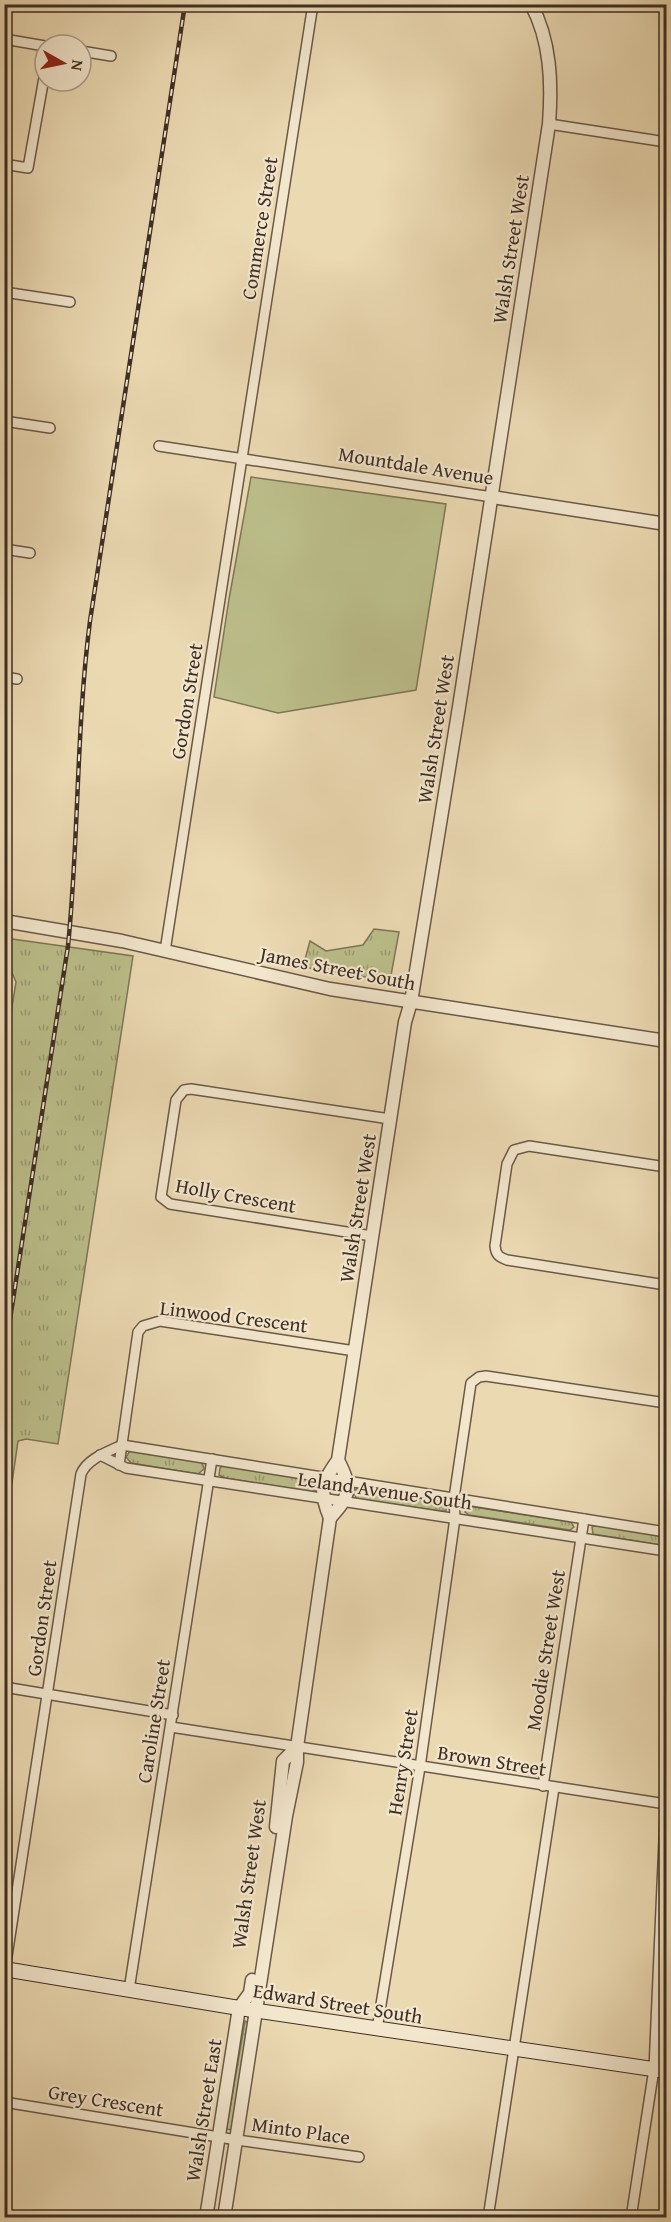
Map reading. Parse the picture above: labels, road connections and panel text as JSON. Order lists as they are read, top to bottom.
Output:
{
  "streets": {
    "main road": ["Edward Street South"],
    "street": [
      "Commerce Street",
      "Walsh Street West",
      "Mountdale Avenue",
      "Gordon Street",
      "James Street South",
      "Holly Crescent",
      "Linwood Crescent",
      "Leland Avenue South",
      "Moodie Street West",
      "Caroline Street",
      "Brown Street",
      "Henry Street",
      "Grey Crescent",
      "Walsh Street East",
      "Minto Place"
    ]
  },
  "crossings": [
    ["Commerce Street", "Mountdale Avenue"],
    ["Commerce Street", "Gordon Street"],
    ["Walsh Street West", "Mountdale Avenue"],
    ["Walsh Street West", "James Street South"],
    ["Walsh Street West", "Holly Crescent"],
    ["Walsh Street West", "Linwood Crescent"],
    ["Walsh Street West", "Leland Avenue South"],
    ["Walsh Street West", "Brown Street"],
    ["Walsh Street West", "Edward Street South"],
    ["Walsh Street West", "Walsh Street East"],
    ["Mountdale Avenue", "Gordon Street"],
    ["Gordon Street", "James Street South"],
    ["Gordon Street", "Leland Avenue South"],
    ["Gordon Street", "Edward Street South"],
    ["Linwood Crescent", "Leland Avenue South"],
    ["Leland Avenue South", "Moodie Street West"],
    ["Leland Avenue South", "Caroline Street"],
    ["Leland Avenue South", "Henry Street"],
    ["Moodie Street West", "Brown Street"],
    ["Caroline Street", "Brown Street"],
    ["Caroline Street", "Edward Street South"],
    ["Brown Street", "Henry Street"],
    ["Henry Street", "Edward Street South"],
    ["Edward Street South", "Walsh Street East"],
    ["Grey Crescent", "Walsh Street East"],
    ["Grey Crescent", "Minto Place"],
    ["Walsh Street East", "Minto Place"]
  ],
  "north": "right"
}
